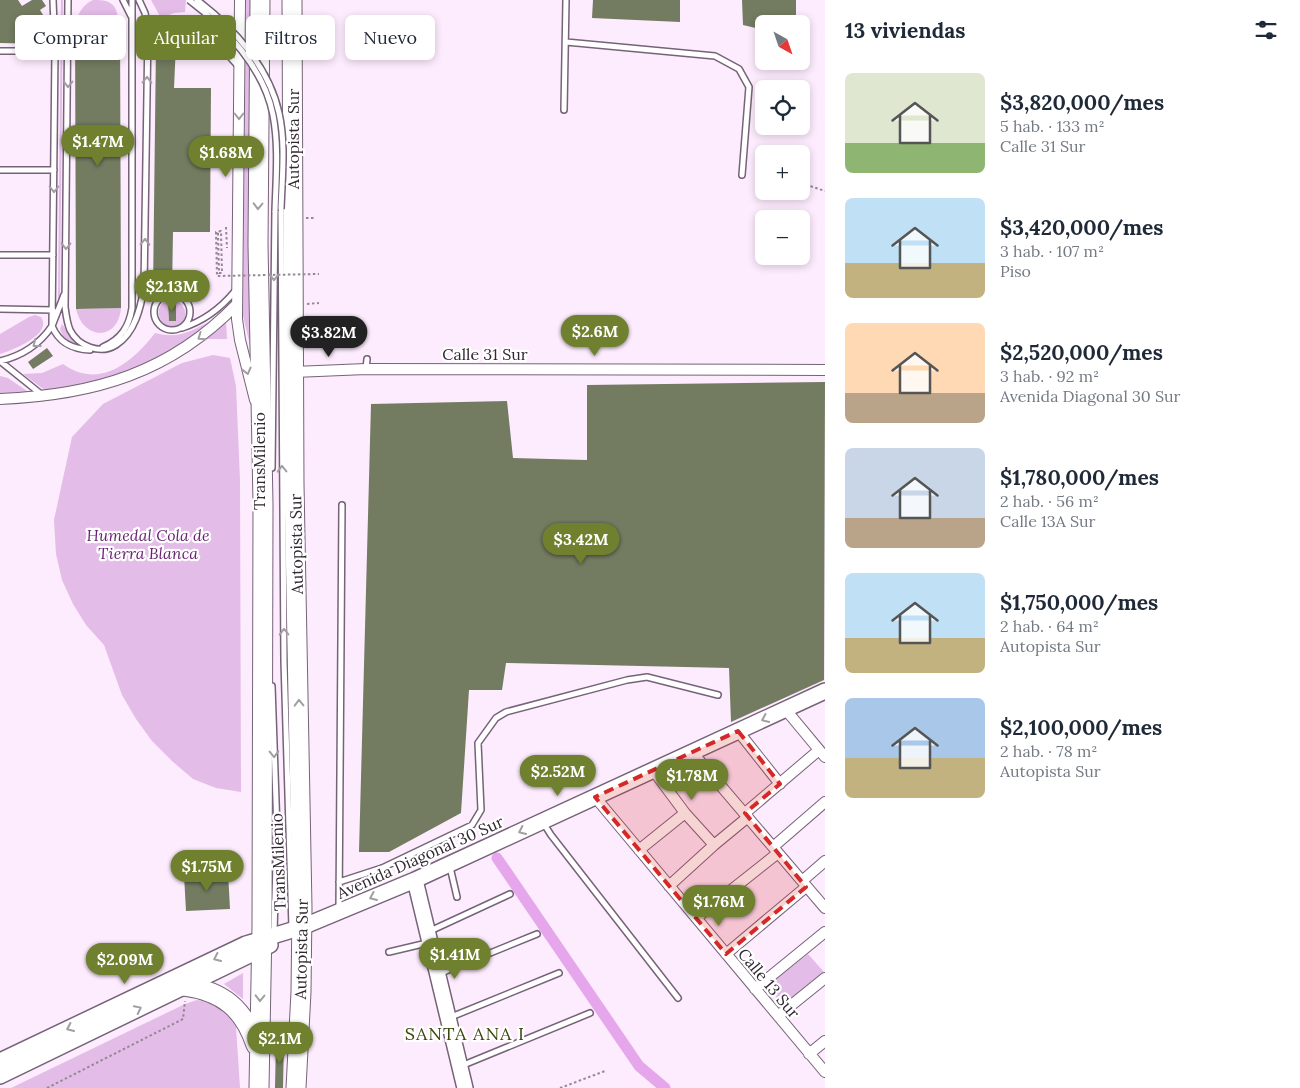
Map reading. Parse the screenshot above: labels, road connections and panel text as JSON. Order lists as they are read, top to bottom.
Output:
{
  "streets": {
    "highway": ["Autopista Sur"],
    "street": ["Calle 31 Sur", "Avenida Diagonal 30 Sur", "Calle 13 Sur"],
    "lane": ["TransMilenio"]
  },
  "crossings": [
    ["Autopista Sur", "Calle 31 Sur"],
    ["Autopista Sur", "TransMilenio"],
    ["Autopista Sur", "Avenida Diagonal 30 Sur"],
    ["TransMilenio", "Avenida Diagonal 30 Sur"],
    ["Avenida Diagonal 30 Sur", "Calle 13 Sur"]
  ],
  "districts": ["SANTA ANA I"],
  "parks": ["Humedal Cola de Tierra Blanca"],
  "north": "bottom right",
  "page": {
    "heading": "13 viviendas",
    "map_buttons": ["+", "−"],
    "chip": [
      "Comprar",
      "Alquilar",
      "Filtros",
      "Nuevo"
    ],
    "list": [
      {
        "name": "$3,820,000/mes",
        "note": "5 hab. · 133 m² · Calle 31 Sur"
      },
      {
        "name": "$3,420,000/mes",
        "note": "3 hab. · 107 m² · Piso"
      },
      {
        "name": "$2,520,000/mes",
        "note": "3 hab. · 92 m² · Avenida Diagonal 30 Sur"
      },
      {
        "name": "$1,780,000/mes",
        "note": "2 hab. · 56 m² · Calle 13A Sur"
      },
      {
        "name": "$1,750,000/mes",
        "note": "2 hab. · 64 m² · Autopista Sur"
      },
      {
        "name": "$2,100,000/mes",
        "note": "2 hab. · 78 m² · Autopista Sur"
      }
    ],
    "price": [
      "$1.47M",
      "$1.68M",
      "$2.13M",
      "$2.6M",
      "$3.82M",
      "$3.42M",
      "$2.52M",
      "$1.78M",
      "$1.75M",
      "$1.76M",
      "$1.41M",
      "$2.09M",
      "$2.1M"
    ]
  }
}
